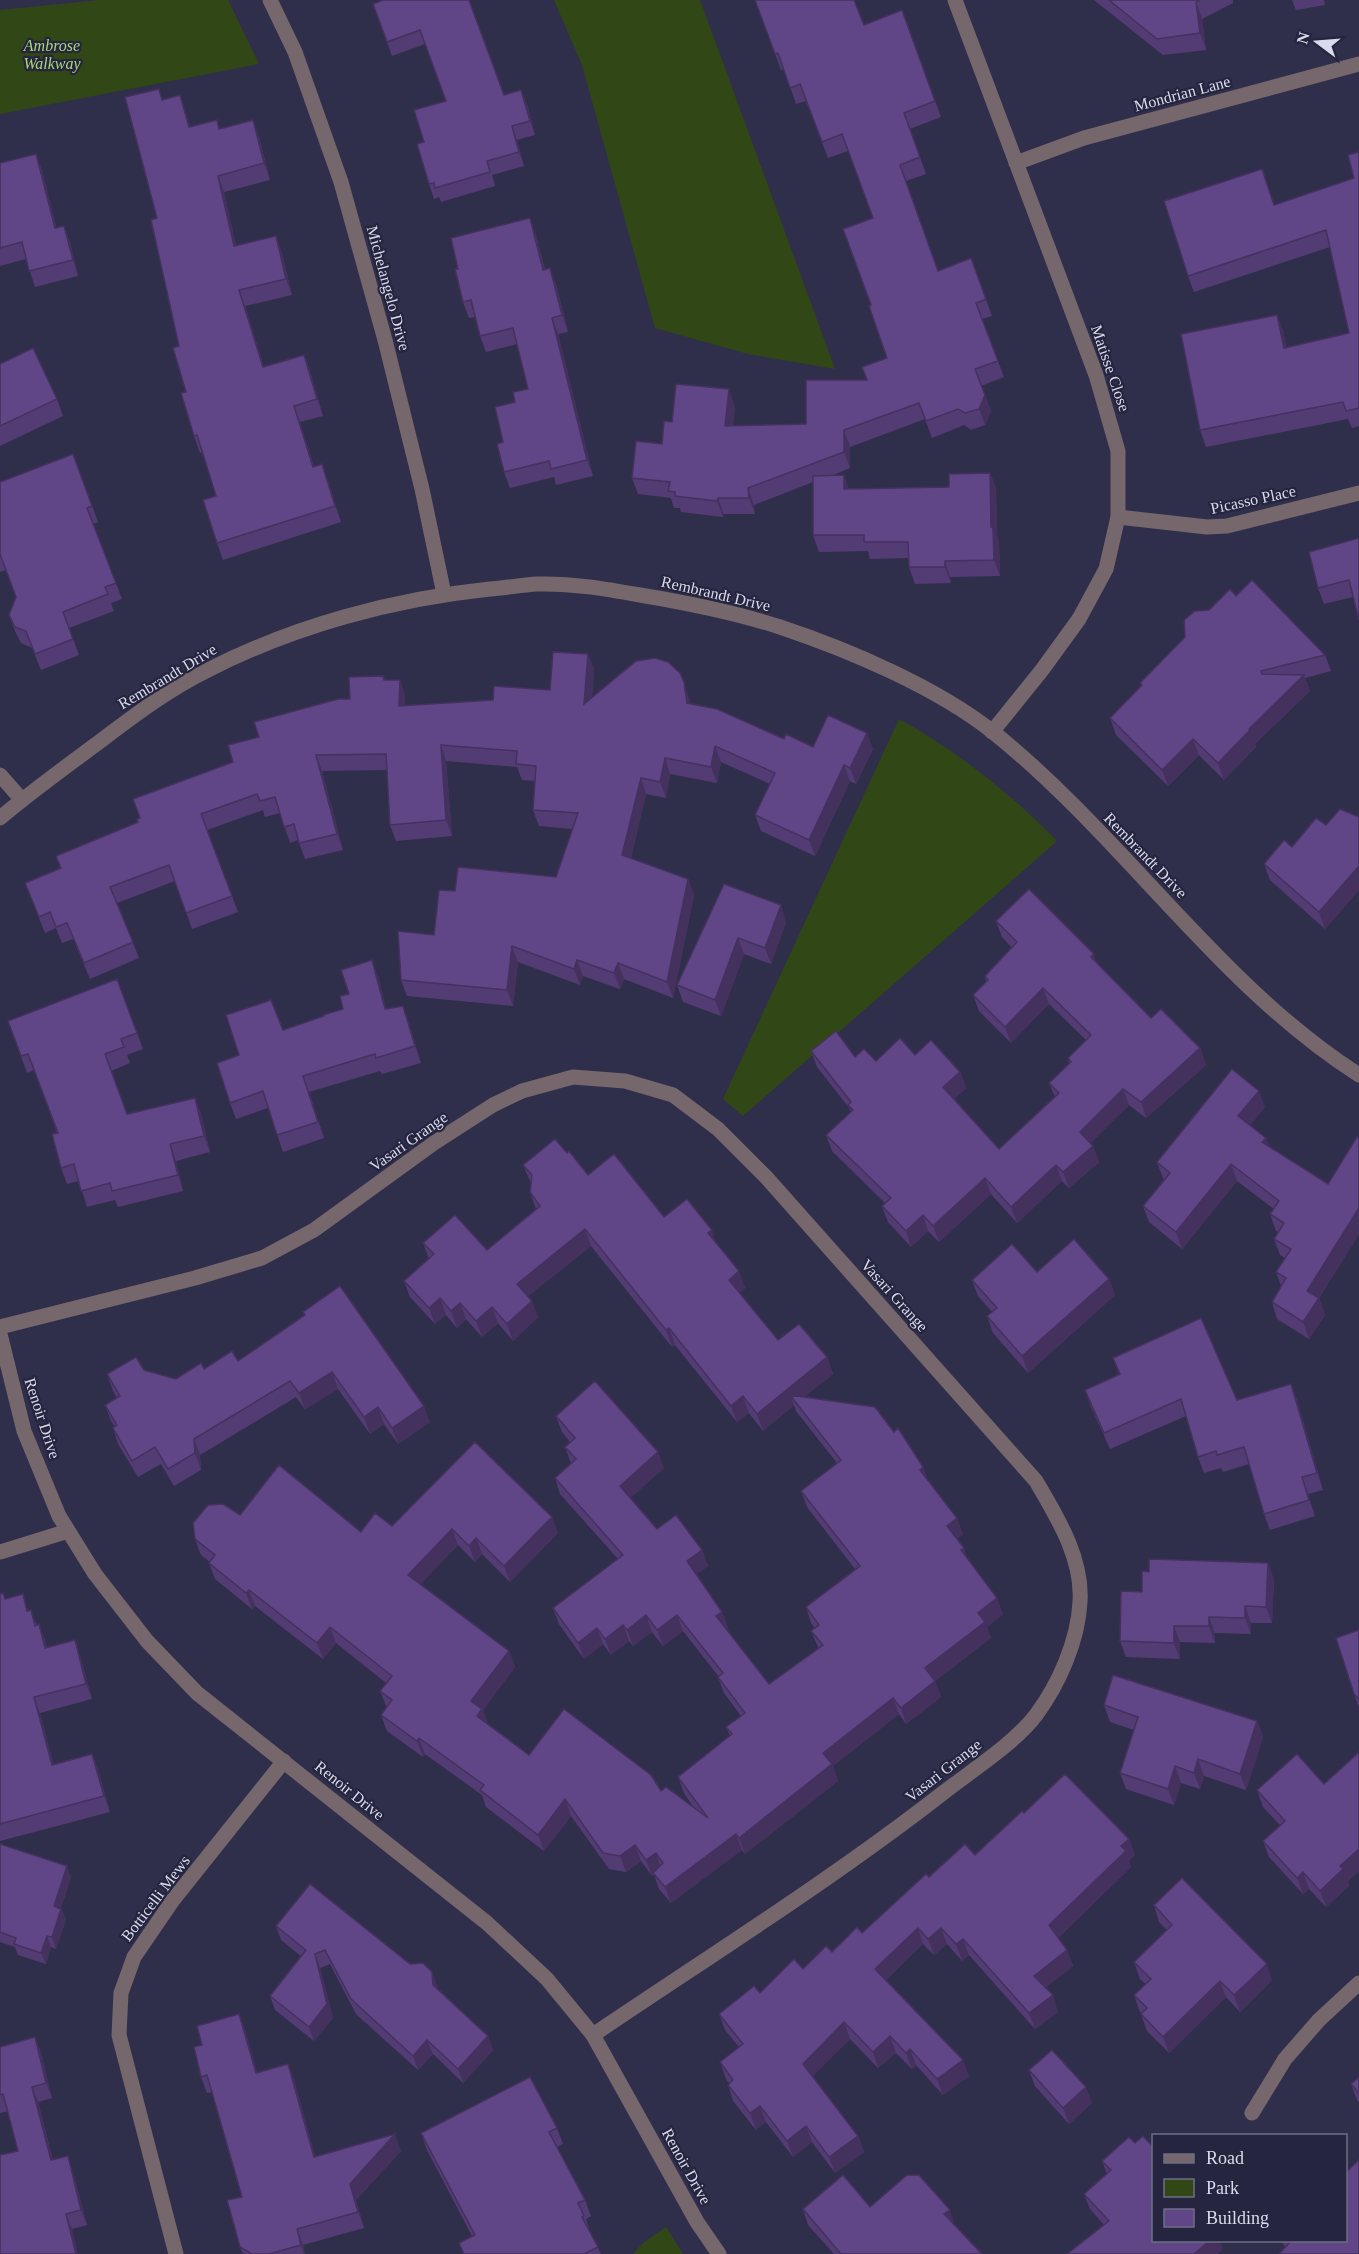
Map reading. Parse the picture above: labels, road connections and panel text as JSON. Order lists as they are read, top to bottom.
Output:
{
  "streets": {
    "street": [
      "Mondrian Lane",
      "Michelangelo Drive",
      "Matisse Close",
      "Picasso Place",
      "Rembrandt Drive",
      "Vasari Grange",
      "Renoir Drive",
      "Botticelli Mews"
    ]
  },
  "crossings": [
    ["Mondrian Lane", "Matisse Close"],
    ["Michelangelo Drive", "Rembrandt Drive"],
    ["Matisse Close", "Picasso Place"],
    ["Matisse Close", "Rembrandt Drive"],
    ["Vasari Grange", "Renoir Drive"],
    ["Renoir Drive", "Botticelli Mews"]
  ],
  "parks": ["Ambrose Walkway"],
  "legend": ["Road", "Park", "Building"],
  "north": "left"
}
